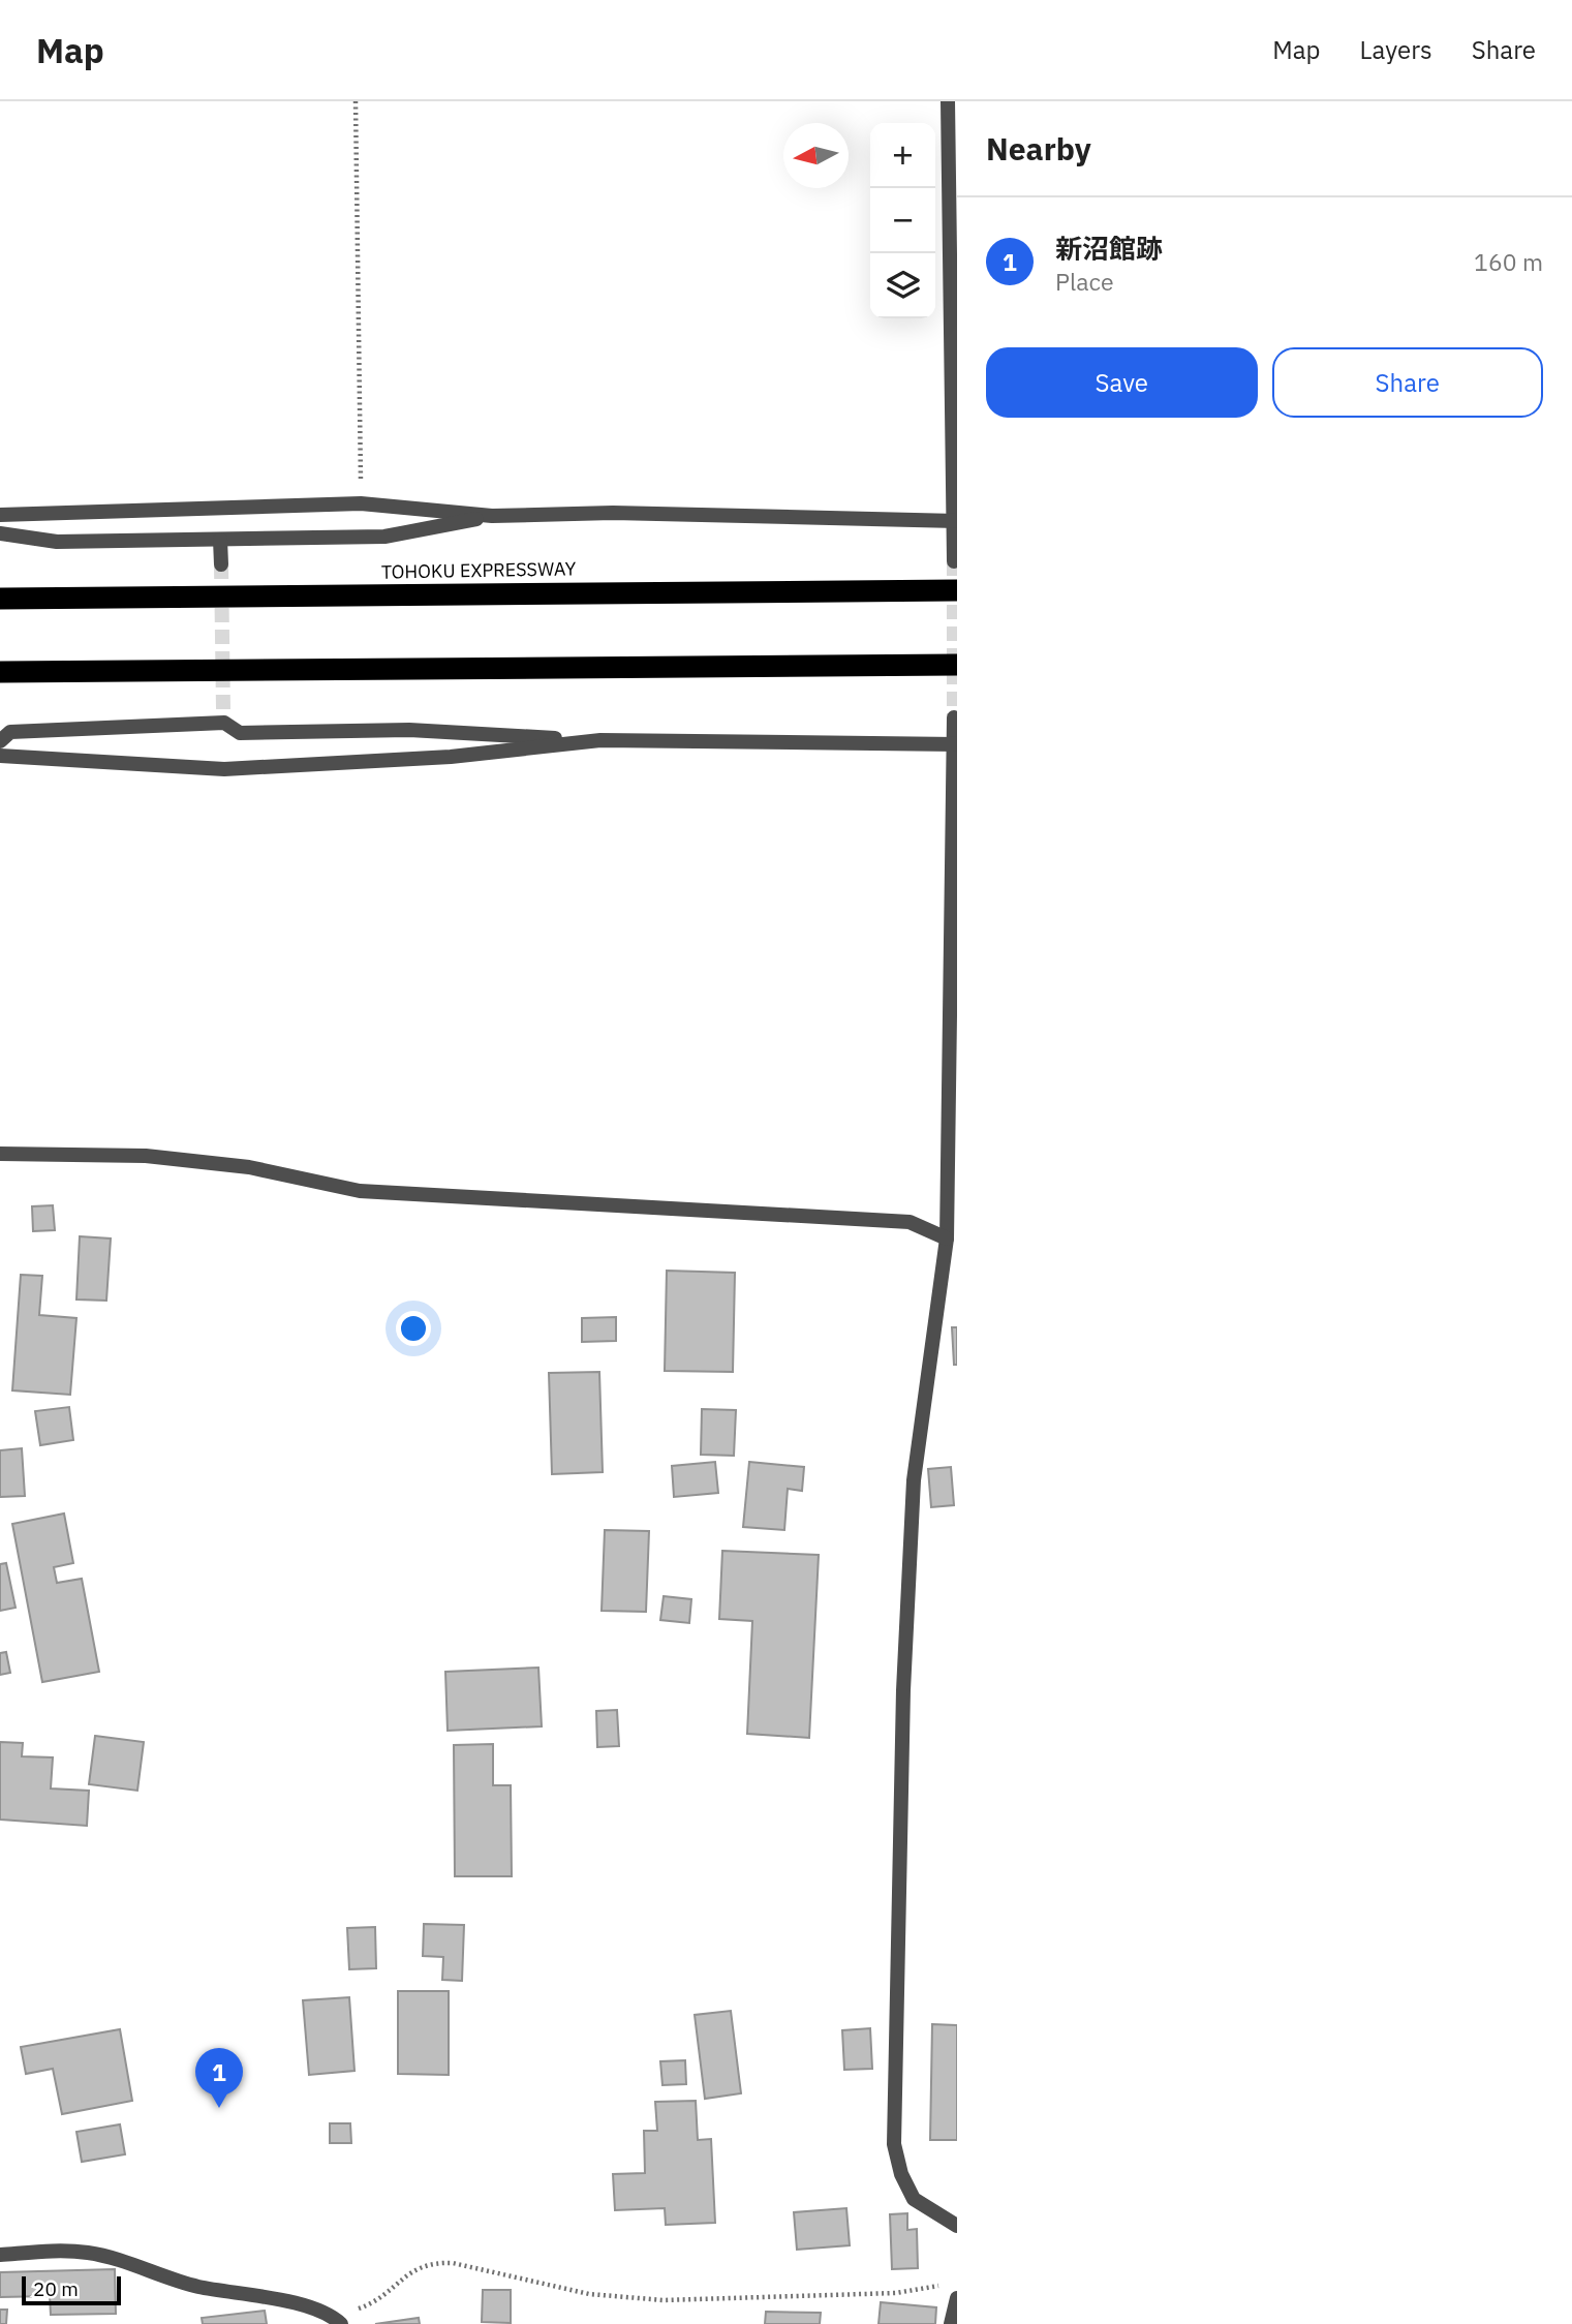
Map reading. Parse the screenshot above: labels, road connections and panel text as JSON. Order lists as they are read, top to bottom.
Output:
{
  "streets": {
    "highway": ["TOHOKU EXPRESSWAY"]
  },
  "scale_bar": "20 m",
  "north": "left",
  "page": {
    "header": "Map",
    "nav": ["Map", "Layers", "Share"],
    "heading": "Nearby",
    "map_buttons": ["+", "−"],
    "list": [
      {
        "mark": "1",
        "name": "新沼館跡",
        "note": "Place",
        "value": "160 m"
      }
    ],
    "buttons": ["Save", "Share"],
    "pins": "1",
    "scale": "20 m"
  }
}
